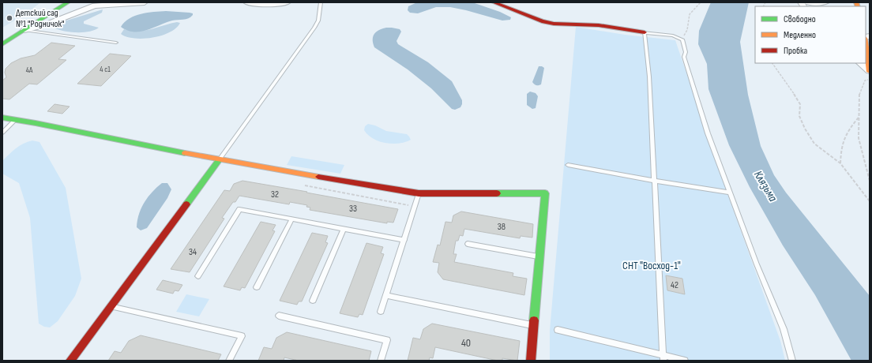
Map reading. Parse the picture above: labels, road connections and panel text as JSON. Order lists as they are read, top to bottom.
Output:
{
  "water": ["Клязьма"],
  "parks": ["СНТ \"Восход-1\""],
  "places": ["Детский сад №1 \"Родничок\""],
  "house_numbers": [
    "4 с1",
    "4А",
    "32",
    "33",
    "38",
    "34",
    "42",
    "40"
  ],
  "legend": ["Свободно", "Медленно", "Пробка"]
}
